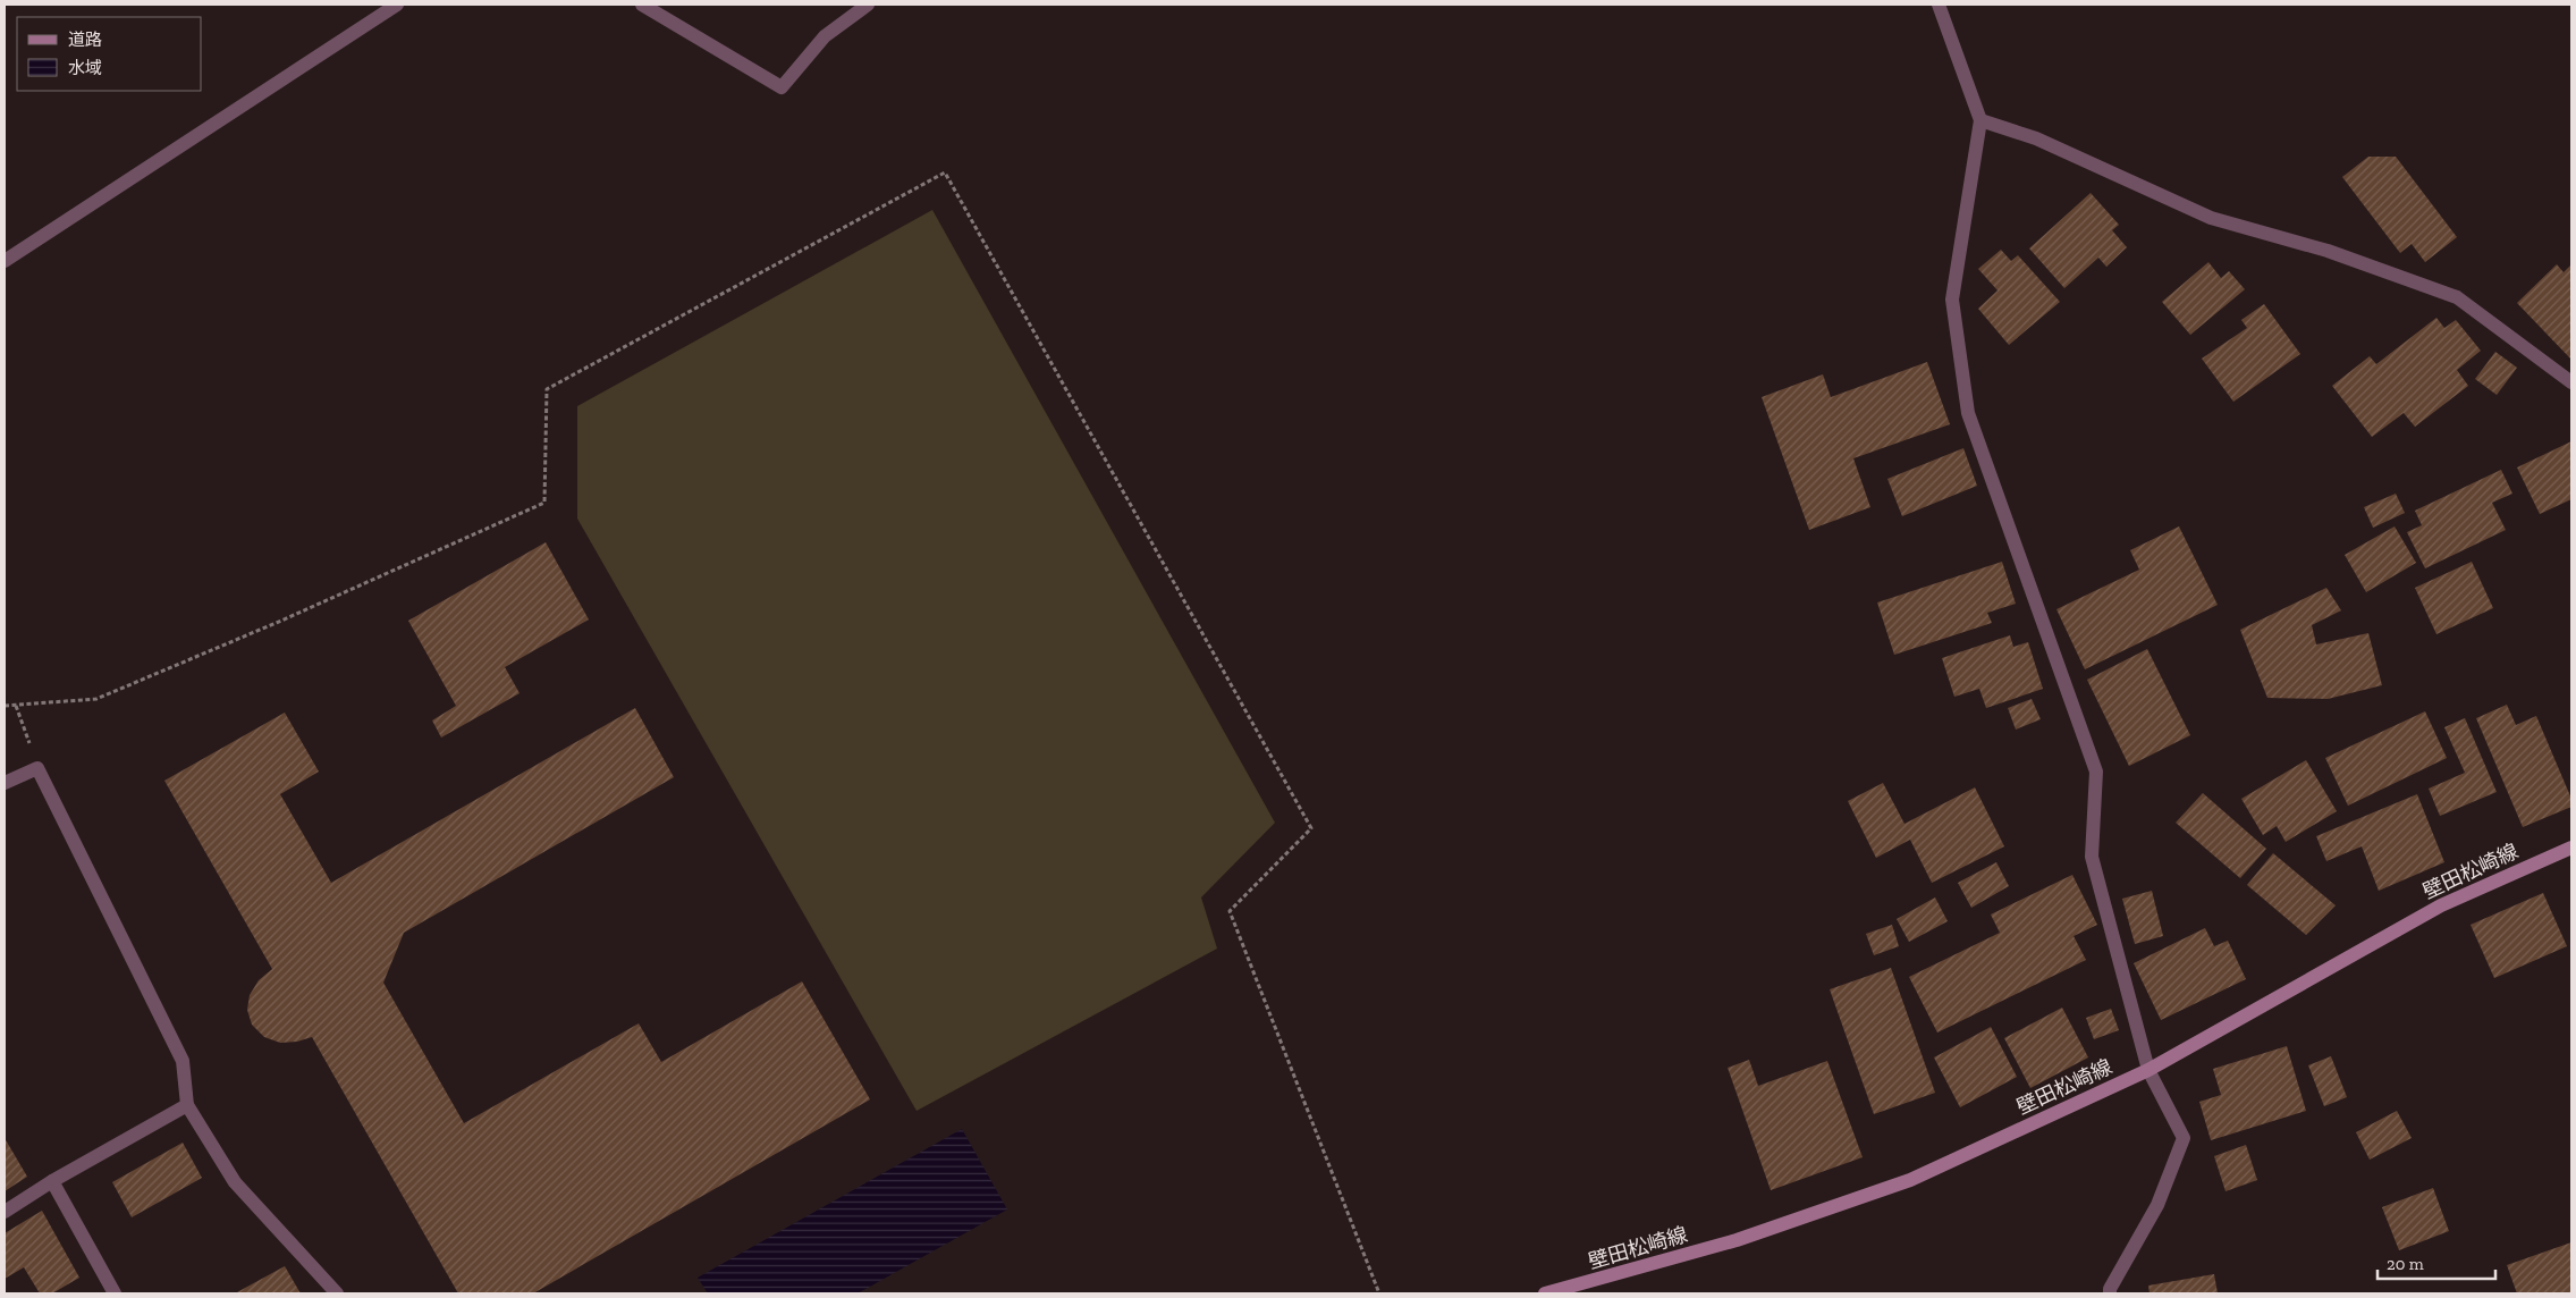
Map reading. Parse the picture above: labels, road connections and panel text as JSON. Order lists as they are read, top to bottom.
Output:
{
  "streets": {
    "main road": ["壁田松崎線"]
  },
  "legend": ["道路", "水域"],
  "scale_bar": "20 m"
}
